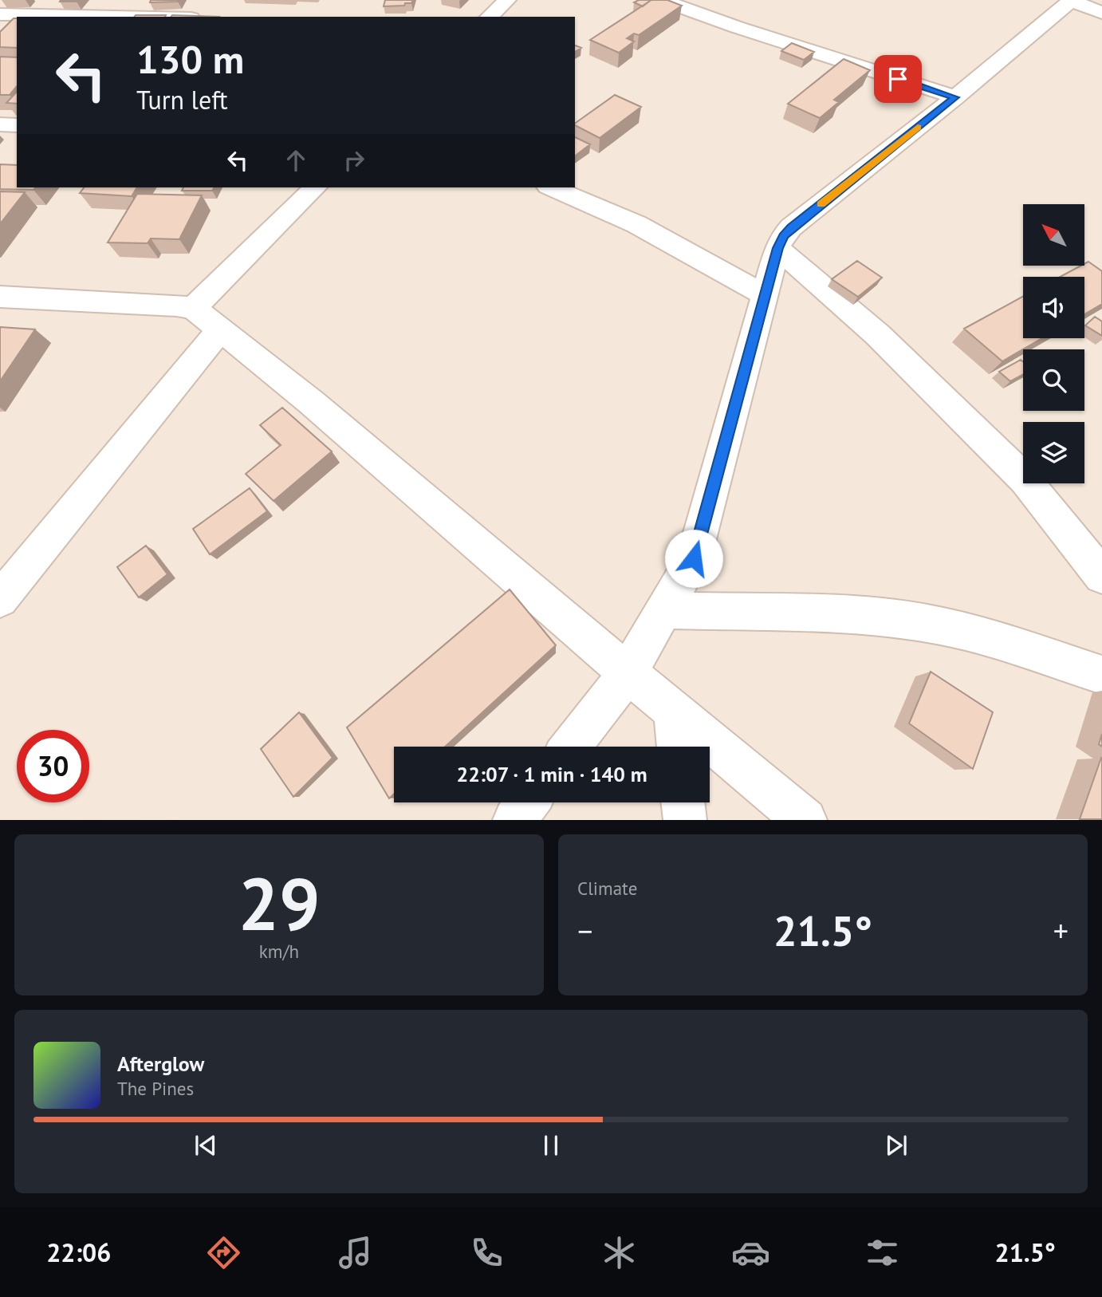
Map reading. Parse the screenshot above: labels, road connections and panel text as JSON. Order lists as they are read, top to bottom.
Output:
{
  "north": "top left",
  "page": {
    "turn": ["130 m", "Turn left"],
    "limit": "30",
    "trip": "22:07 · 1 min · 140 m",
    "tile": [
      ["29", "km/h"],
      "Climate"
    ],
    "heat": ["−", "21.5°", "+"],
    "song": ["Afterglow", "The Pines"],
    "tabs": ["22:06", "21.5°"]
  }
}
